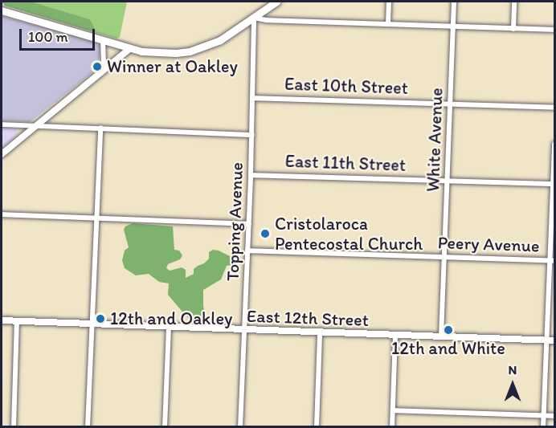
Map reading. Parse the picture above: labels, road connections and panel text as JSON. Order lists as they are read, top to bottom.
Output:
{
  "streets": {
    "street": [
      "East 10th Street",
      "White Avenue",
      "East 11th Street",
      "Topping Avenue",
      "Peery Avenue",
      "East 12th Street"
    ]
  },
  "crossings": [
    ["East 10th Street", "White Avenue"],
    ["East 10th Street", "Topping Avenue"],
    ["White Avenue", "East 11th Street"],
    ["White Avenue", "Peery Avenue"],
    ["White Avenue", "East 12th Street"],
    ["East 11th Street", "Topping Avenue"],
    ["Topping Avenue", "Peery Avenue"],
    ["Topping Avenue", "East 12th Street"]
  ],
  "places": [
    "Winner at Oakley",
    "Cristolaroca Pentecostal Church",
    "12th and Oakley",
    "12th and White"
  ],
  "scale_bar": "100 m",
  "north": "top"
}
